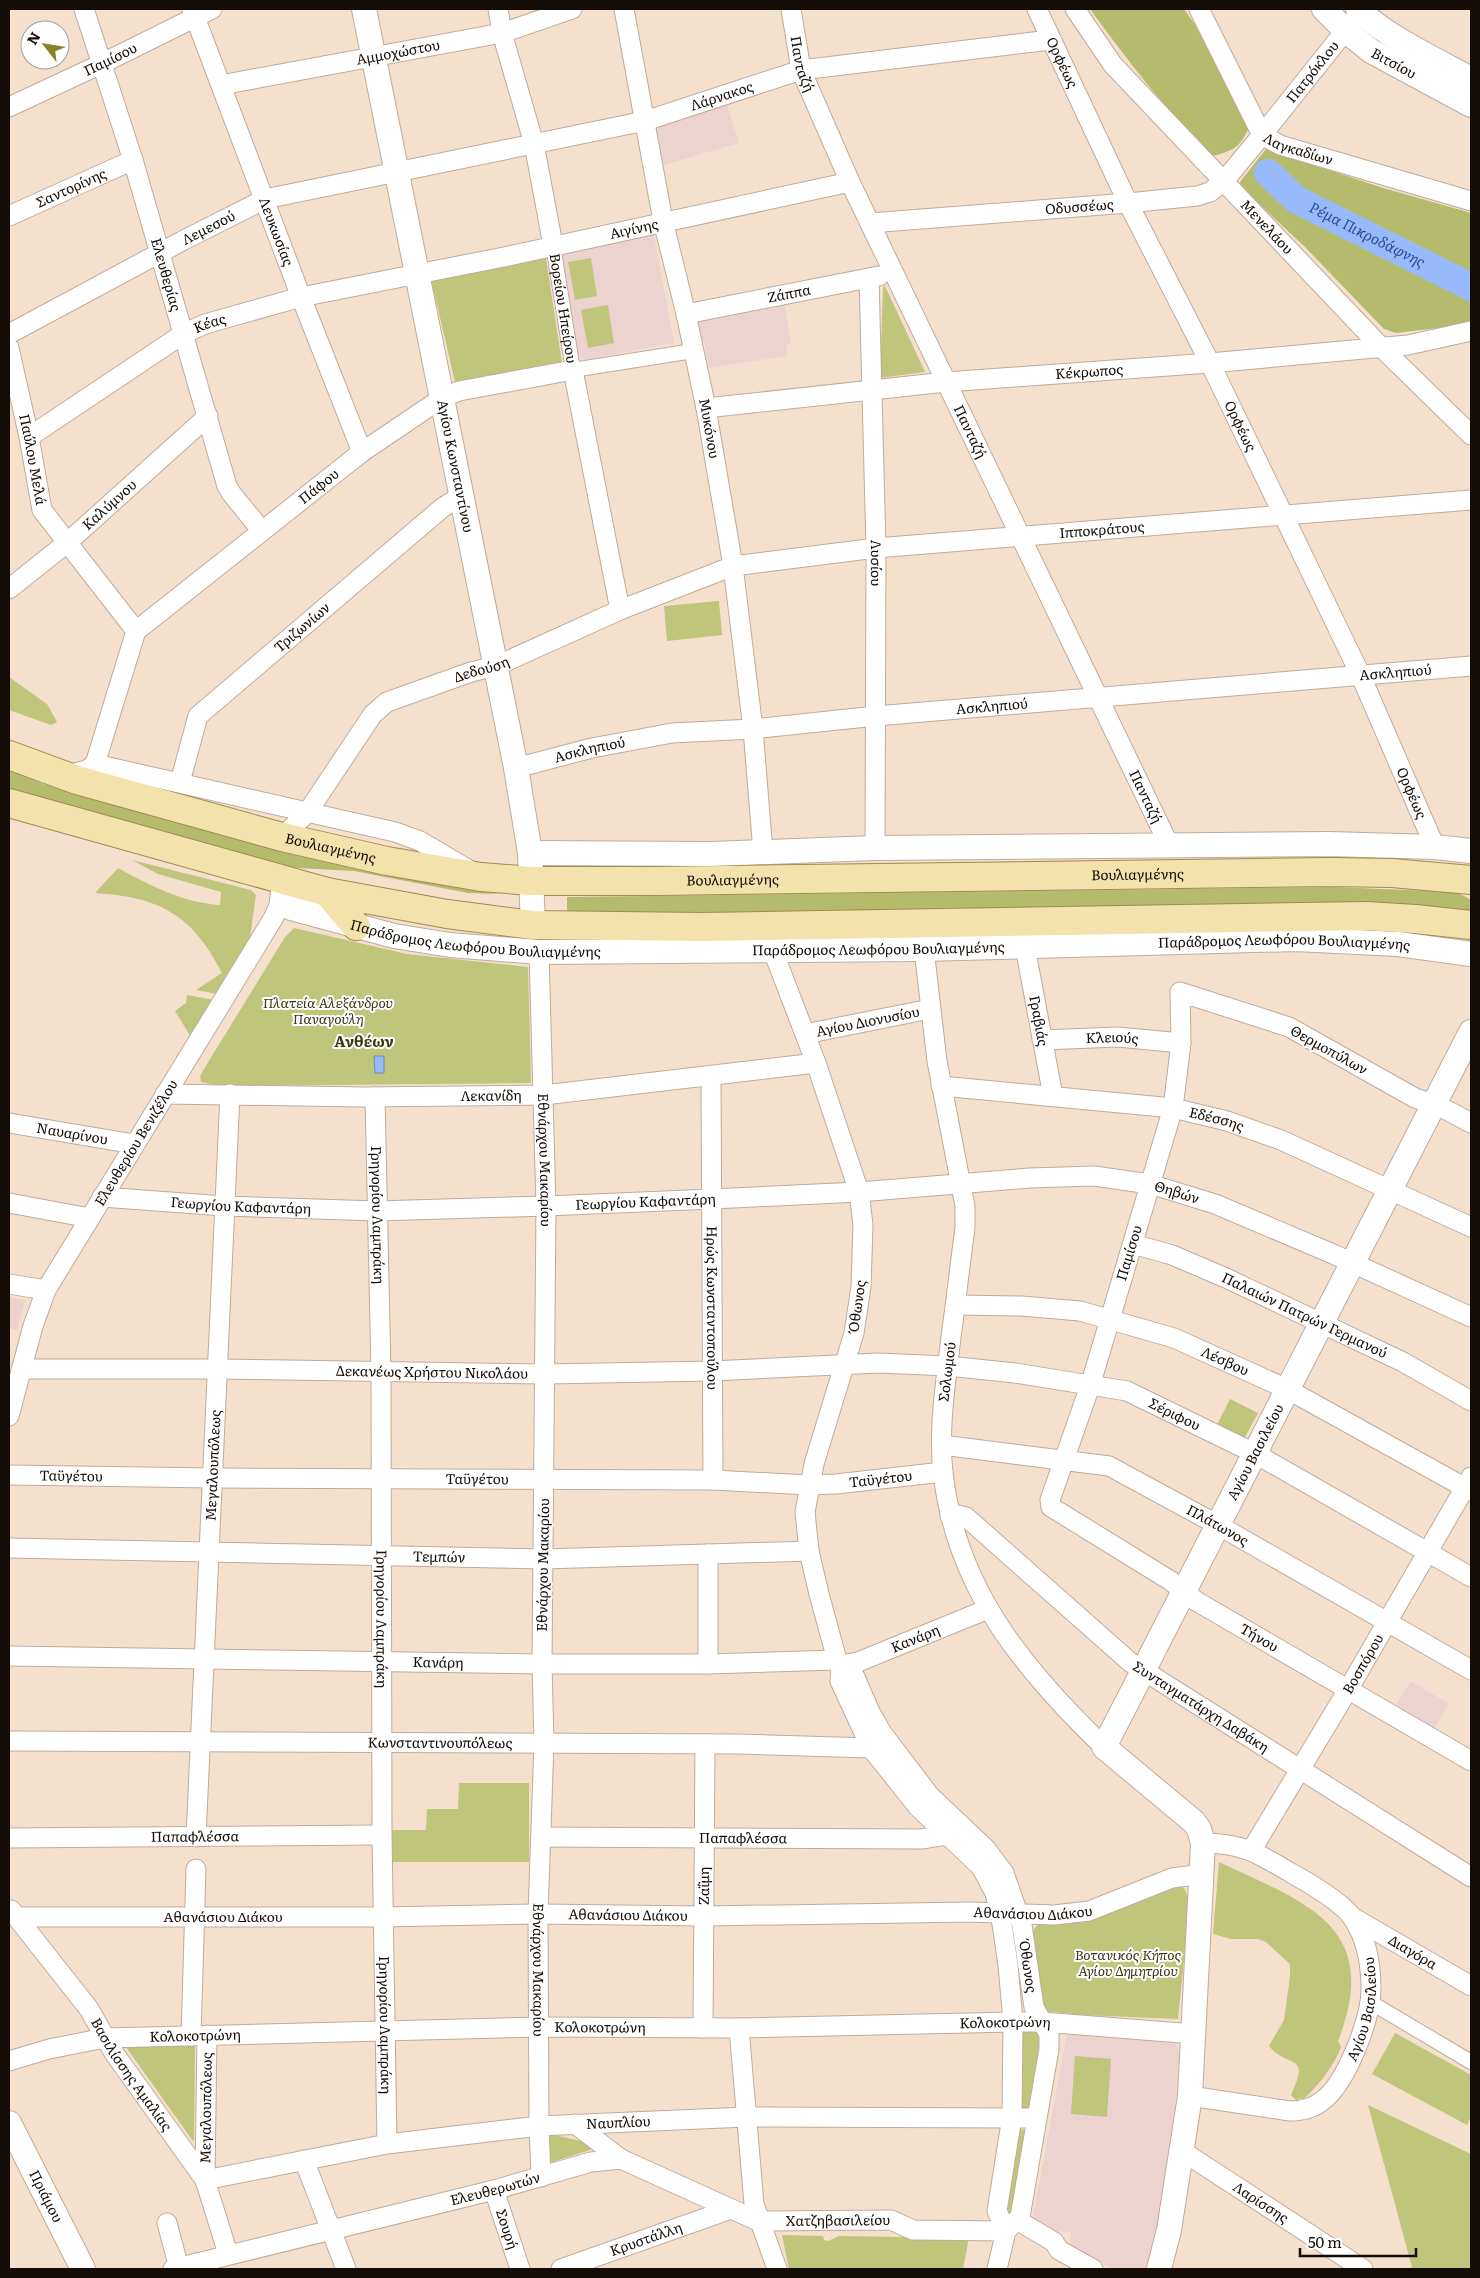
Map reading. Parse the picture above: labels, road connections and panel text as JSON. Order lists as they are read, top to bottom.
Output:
{
  "streets": {
    "main road": ["Βουλιαγμένης"],
    "street": [
      "Αμμοχώστου",
      "Παμίσου",
      "Πανταζή",
      "Ορφέως",
      "Βιτσίου",
      "Πατρόκλου",
      "Λάρνακος",
      "Λαγκαδίων",
      "Σαντορίνης",
      "Οδυσσέως",
      "Λεμεσού",
      "Μενελάου",
      "Αιγίνης",
      "Λευκωσίας",
      "Ελευθερίας",
      "Ζάππα",
      "Βορείου Ηπείρου",
      "Κέας",
      "Κέκρωπος",
      "Μυκόνου",
      "Παύλου Μελά",
      "Αγίου Κωνσταντίνου",
      "Πάφου",
      "Καλύμνου",
      "Ιπποκράτους",
      "Λυσίου",
      "Τριζωνίων",
      "Δεδούση",
      "Ασκληπιού",
      "Παράδρομος Λεωφόρου Βουλιαγμένης",
      "Αγίου Διονυσίου",
      "Γραβιάς",
      "Κλειούς",
      "Θερμοπύλων",
      "Λεκανίδη",
      "Εδέσσης",
      "Ναυαρίνου",
      "Ελευθερίου Βενιζέλου",
      "Εθνάρχου Μακαρίου",
      "Θηβών",
      "Γεωργίου Καφαντάρη",
      "Γρηγορίου Λαμπράκη",
      "Όθωνος",
      "Ηρώς Κωνσταντοπούλου",
      "Παλαιών Πατρών Γερμανού",
      "Λέσβου",
      "Σολωμού",
      "Δεκανέως Χρήστου Νικολάου",
      "Σέριφου",
      "Αγίου Βασιλείου",
      "Μεγαλουπόλεως",
      "Ταϋγέτου",
      "Πλάτωνος",
      "Τεμπών",
      "Τήνου",
      "Κανάρη",
      "Βοσπόρου",
      "Συνταγματάρχη Δαβάκη",
      "Κωνσταντινουπόλεως",
      "Παπαφλέσσα",
      "Ζαΐμη",
      "Αθανάσιου Διάκου",
      "Διαγόρα",
      "Κολοκοτρώνη",
      "Βασιλίσσης Αμαλίας",
      "Ναυπλίου",
      "Ελευθερωτών",
      "Πριάμου",
      "Λαρίσσης",
      "Χατζηβασιλείου",
      "Σουρή",
      "Κρυστάλλη"
    ]
  },
  "crossings": [
    ["Αμμοχώστου", "Λευκωσίας"],
    ["Αμμοχώστου", "Βορείου Ηπείρου"],
    ["Αμμοχώστου", "Αγίου Κωνσταντίνου"],
    ["Παμίσου", "Λευκωσίας"],
    ["Παμίσου", "Ελευθερίας"],
    ["Παμίσου", "Κλειούς"],
    ["Παμίσου", "Θερμοπύλων"],
    ["Παμίσου", "Εδέσσης"],
    ["Παμίσου", "Θηβών"],
    ["Παμίσου", "Παλαιών Πατρών Γερμανού"],
    ["Παμίσου", "Λέσβου"],
    ["Παμίσου", "Σέριφου"],
    ["Παμίσου", "Πλάτωνος"],
    ["Παμίσου", "Τήνου"],
    ["Πανταζή", "Λάρνακος"],
    ["Πανταζή", "Οδυσσέως"],
    ["Πανταζή", "Αιγίνης"],
    ["Πανταζή", "Ζάππα"],
    ["Πανταζή", "Κέκρωπος"],
    ["Πανταζή", "Ιπποκράτους"],
    ["Πανταζή", "Ασκληπιού"],
    ["Ορφέως", "Λάρνακος"],
    ["Ορφέως", "Οδυσσέως"],
    ["Ορφέως", "Κέκρωπος"],
    ["Ορφέως", "Ιπποκράτους"],
    ["Ορφέως", "Ασκληπιού"],
    ["Βιτσίου", "Πατρόκλου"],
    ["Πατρόκλου", "Λαγκαδίων"],
    ["Πατρόκλου", "Οδυσσέως"],
    ["Λάρνακος", "Λεμεσού"],
    ["Λάρνακος", "Βορείου Ηπείρου"],
    ["Λάρνακος", "Μυκόνου"],
    ["Λάρνακος", "Αγίου Κωνσταντίνου"],
    ["Λαγκαδίων", "Οδυσσέως"],
    ["Σαντορίνης", "Ελευθερίας"],
    ["Οδυσσέως", "Μενελάου"],
    ["Λεμεσού", "Λευκωσίας"],
    ["Λεμεσού", "Ελευθερίας"],
    ["Λεμεσού", "Αγίου Κωνσταντίνου"],
    ["Μενελάου", "Κέκρωπος"],
    ["Αιγίνης", "Βορείου Ηπείρου"],
    ["Αιγίνης", "Κέας"],
    ["Αιγίνης", "Μυκόνου"],
    ["Αιγίνης", "Αγίου Κωνσταντίνου"],
    ["Λευκωσίας", "Κέας"],
    ["Λευκωσίας", "Πάφου"],
    ["Ελευθερίας", "Κέας"],
    ["Ελευθερίας", "Πάφου"],
    ["Ελευθερίας", "Καλύμνου"],
    ["Ζάππα", "Μυκόνου"],
    ["Ζάππα", "Λυσίου"],
    ["Βορείου Ηπείρου", "Πάφου"],
    ["Βορείου Ηπείρου", "Δεδούση"],
    ["Κέας", "Παύλου Μελά"],
    ["Κέας", "Αγίου Κωνσταντίνου"],
    ["Κέκρωπος", "Μυκόνου"],
    ["Κέκρωπος", "Λυσίου"],
    ["Μυκόνου", "Πάφου"],
    ["Μυκόνου", "Ιπποκράτους"],
    ["Μυκόνου", "Δεδούση"],
    ["Μυκόνου", "Ασκληπιού"],
    ["Παύλου Μελά", "Πάφου"],
    ["Παύλου Μελά", "Καλύμνου"],
    ["Αγίου Κωνσταντίνου", "Πάφου"],
    ["Αγίου Κωνσταντίνου", "Τριζωνίων"],
    ["Αγίου Κωνσταντίνου", "Δεδούση"],
    ["Αγίου Κωνσταντίνου", "Ασκληπιού"],
    ["Αγίου Κωνσταντίνου", "Βουλιαγμένης"],
    ["Ιπποκράτους", "Λυσίου"],
    ["Ιπποκράτους", "Δεδούση"],
    ["Λυσίου", "Ασκληπιού"],
    ["Δεδούση", "Βουλιαγμένης"],
    ["Παράδρομος Λεωφόρου Βουλιαγμένης", "Γραβιάς"],
    ["Παράδρομος Λεωφόρου Βουλιαγμένης", "Ελευθερίου Βενιζέλου"],
    ["Παράδρομος Λεωφόρου Βουλιαγμένης", "Εθνάρχου Μακαρίου"],
    ["Παράδρομος Λεωφόρου Βουλιαγμένης", "Όθωνος"],
    ["Παράδρομος Λεωφόρου Βουλιαγμένης", "Σολωμού"],
    ["Αγίου Διονυσίου", "Όθωνος"],
    ["Αγίου Διονυσίου", "Σολωμού"],
    ["Γραβιάς", "Κλειούς"],
    ["Γραβιάς", "Εδέσσης"],
    ["Θερμοπύλων", "Αγίου Βασιλείου"],
    ["Λεκανίδη", "Ελευθερίου Βενιζέλου"],
    ["Λεκανίδη", "Εθνάρχου Μακαρίου"],
    ["Λεκανίδη", "Γρηγορίου Λαμπράκη"],
    ["Λεκανίδη", "Όθωνος"],
    ["Λεκανίδη", "Ηρώς Κωνσταντοπούλου"],
    ["Λεκανίδη", "Μεγαλουπόλεως"],
    ["Εδέσσης", "Σολωμού"],
    ["Εδέσσης", "Αγίου Βασιλείου"],
    ["Ναυαρίνου", "Ελευθερίου Βενιζέλου"],
    ["Ελευθερίου Βενιζέλου", "Γεωργίου Καφαντάρη"],
    ["Ελευθερίου Βενιζέλου", "Δεκανέως Χρήστου Νικολάου"],
    ["Εθνάρχου Μακαρίου", "Γεωργίου Καφαντάρη"],
    ["Εθνάρχου Μακαρίου", "Δεκανέως Χρήστου Νικολάου"],
    ["Εθνάρχου Μακαρίου", "Ταϋγέτου"],
    ["Εθνάρχου Μακαρίου", "Τεμπών"],
    ["Εθνάρχου Μακαρίου", "Κανάρη"],
    ["Εθνάρχου Μακαρίου", "Κωνσταντινουπόλεως"],
    ["Εθνάρχου Μακαρίου", "Παπαφλέσσα"],
    ["Εθνάρχου Μακαρίου", "Αθανάσιου Διάκου"],
    ["Εθνάρχου Μακαρίου", "Κολοκοτρώνη"],
    ["Εθνάρχου Μακαρίου", "Ναυπλίου"],
    ["Εθνάρχου Μακαρίου", "Ελευθερωτών"],
    ["Θηβών", "Γεωργίου Καφαντάρη"],
    ["Θηβών", "Όθωνος"],
    ["Θηβών", "Σολωμού"],
    ["Θηβών", "Αγίου Βασιλείου"],
    ["Γεωργίου Καφαντάρη", "Γρηγορίου Λαμπράκη"],
    ["Γεωργίου Καφαντάρη", "Όθωνος"],
    ["Γεωργίου Καφαντάρη", "Ηρώς Κωνσταντοπούλου"],
    ["Γεωργίου Καφαντάρη", "Μεγαλουπόλεως"],
    ["Γρηγορίου Λαμπράκη", "Δεκανέως Χρήστου Νικολάου"],
    ["Γρηγορίου Λαμπράκη", "Ταϋγέτου"],
    ["Γρηγορίου Λαμπράκη", "Τεμπών"],
    ["Γρηγορίου Λαμπράκη", "Κανάρη"],
    ["Γρηγορίου Λαμπράκη", "Κωνσταντινουπόλεως"],
    ["Γρηγορίου Λαμπράκη", "Παπαφλέσσα"],
    ["Γρηγορίου Λαμπράκη", "Αθανάσιου Διάκου"],
    ["Γρηγορίου Λαμπράκη", "Κολοκοτρώνη"],
    ["Γρηγορίου Λαμπράκη", "Ναυπλίου"],
    ["Όθωνος", "Δεκανέως Χρήστου Νικολάου"],
    ["Όθωνος", "Σέριφου"],
    ["Όθωνος", "Ταϋγέτου"],
    ["Όθωνος", "Τεμπών"],
    ["Όθωνος", "Κανάρη"],
    ["Όθωνος", "Κωνσταντινουπόλεως"],
    ["Όθωνος", "Παπαφλέσσα"],
    ["Όθωνος", "Αθανάσιου Διάκου"],
    ["Όθωνος", "Κολοκοτρώνη"],
    ["Όθωνος", "Ναυπλίου"],
    ["Όθωνος", "Χατζηβασιλείου"],
    ["Ηρώς Κωνσταντοπούλου", "Δεκανέως Χρήστου Νικολάου"],
    ["Ηρώς Κωνσταντοπούλου", "Ταϋγέτου"],
    ["Παλαιών Πατρών Γερμανού", "Αγίου Βασιλείου"],
    ["Λέσβου", "Σολωμού"],
    ["Λέσβου", "Αγίου Βασιλείου"],
    ["Λέσβου", "Βοσπόρου"],
    ["Σολωμού", "Σέριφου"],
    ["Σολωμού", "Αγίου Βασιλείου"],
    ["Σολωμού", "Ταϋγέτου"],
    ["Σολωμού", "Πλάτωνος"],
    ["Σολωμού", "Κανάρη"],
    ["Σολωμού", "Συνταγματάρχη Δαβάκη"],
    ["Δεκανέως Χρήστου Νικολάου", "Σέριφου"],
    ["Δεκανέως Χρήστου Νικολάου", "Μεγαλουπόλεως"],
    ["Σέριφου", "Αγίου Βασιλείου"],
    ["Σέριφου", "Βοσπόρου"],
    ["Αγίου Βασιλείου", "Πλάτωνος"],
    ["Αγίου Βασιλείου", "Τήνου"],
    ["Αγίου Βασιλείου", "Βοσπόρου"],
    ["Αγίου Βασιλείου", "Συνταγματάρχη Δαβάκη"],
    ["Αγίου Βασιλείου", "Διαγόρα"],
    ["Μεγαλουπόλεως", "Ταϋγέτου"],
    ["Μεγαλουπόλεως", "Τεμπών"],
    ["Μεγαλουπόλεως", "Κανάρη"],
    ["Μεγαλουπόλεως", "Κωνσταντινουπόλεως"],
    ["Μεγαλουπόλεως", "Παπαφλέσσα"],
    ["Μεγαλουπόλεως", "Αθανάσιου Διάκου"],
    ["Μεγαλουπόλεως", "Κολοκοτρώνη"],
    ["Μεγαλουπόλεως", "Βασιλίσσης Αμαλίας"],
    ["Μεγαλουπόλεως", "Ναυπλίου"],
    ["Πλάτωνος", "Βοσπόρου"],
    ["Τήνου", "Βοσπόρου"],
    ["Βοσπόρου", "Συνταγματάρχη Δαβάκη"],
    ["Κωνσταντινουπόλεως", "Ζαΐμη"],
    ["Παπαφλέσσα", "Ζαΐμη"],
    ["Ζαΐμη", "Αθανάσιου Διάκου"],
    ["Ζαΐμη", "Κολοκοτρώνη"],
    ["Αθανάσιου Διάκου", "Βασιλίσσης Αμαλίας"],
    ["Κολοκοτρώνη", "Βασιλίσσης Αμαλίας"],
    ["Βασιλίσσης Αμαλίας", "Ναυπλίου"],
    ["Βασιλίσσης Αμαλίας", "Ελευθερωτών"],
    ["Ελευθερωτών", "Σουρή"]
  ],
  "districts": ["Ανθέων"],
  "water": ["Ρέμα Πικροδάφνης"],
  "parks": ["Πλατεία Αλεξάνδρου Παναγούλη", "Βοτανικός Κήπος Αγίου Δημητρίου"],
  "scale_bar": "50 m",
  "north": "top left"
}
